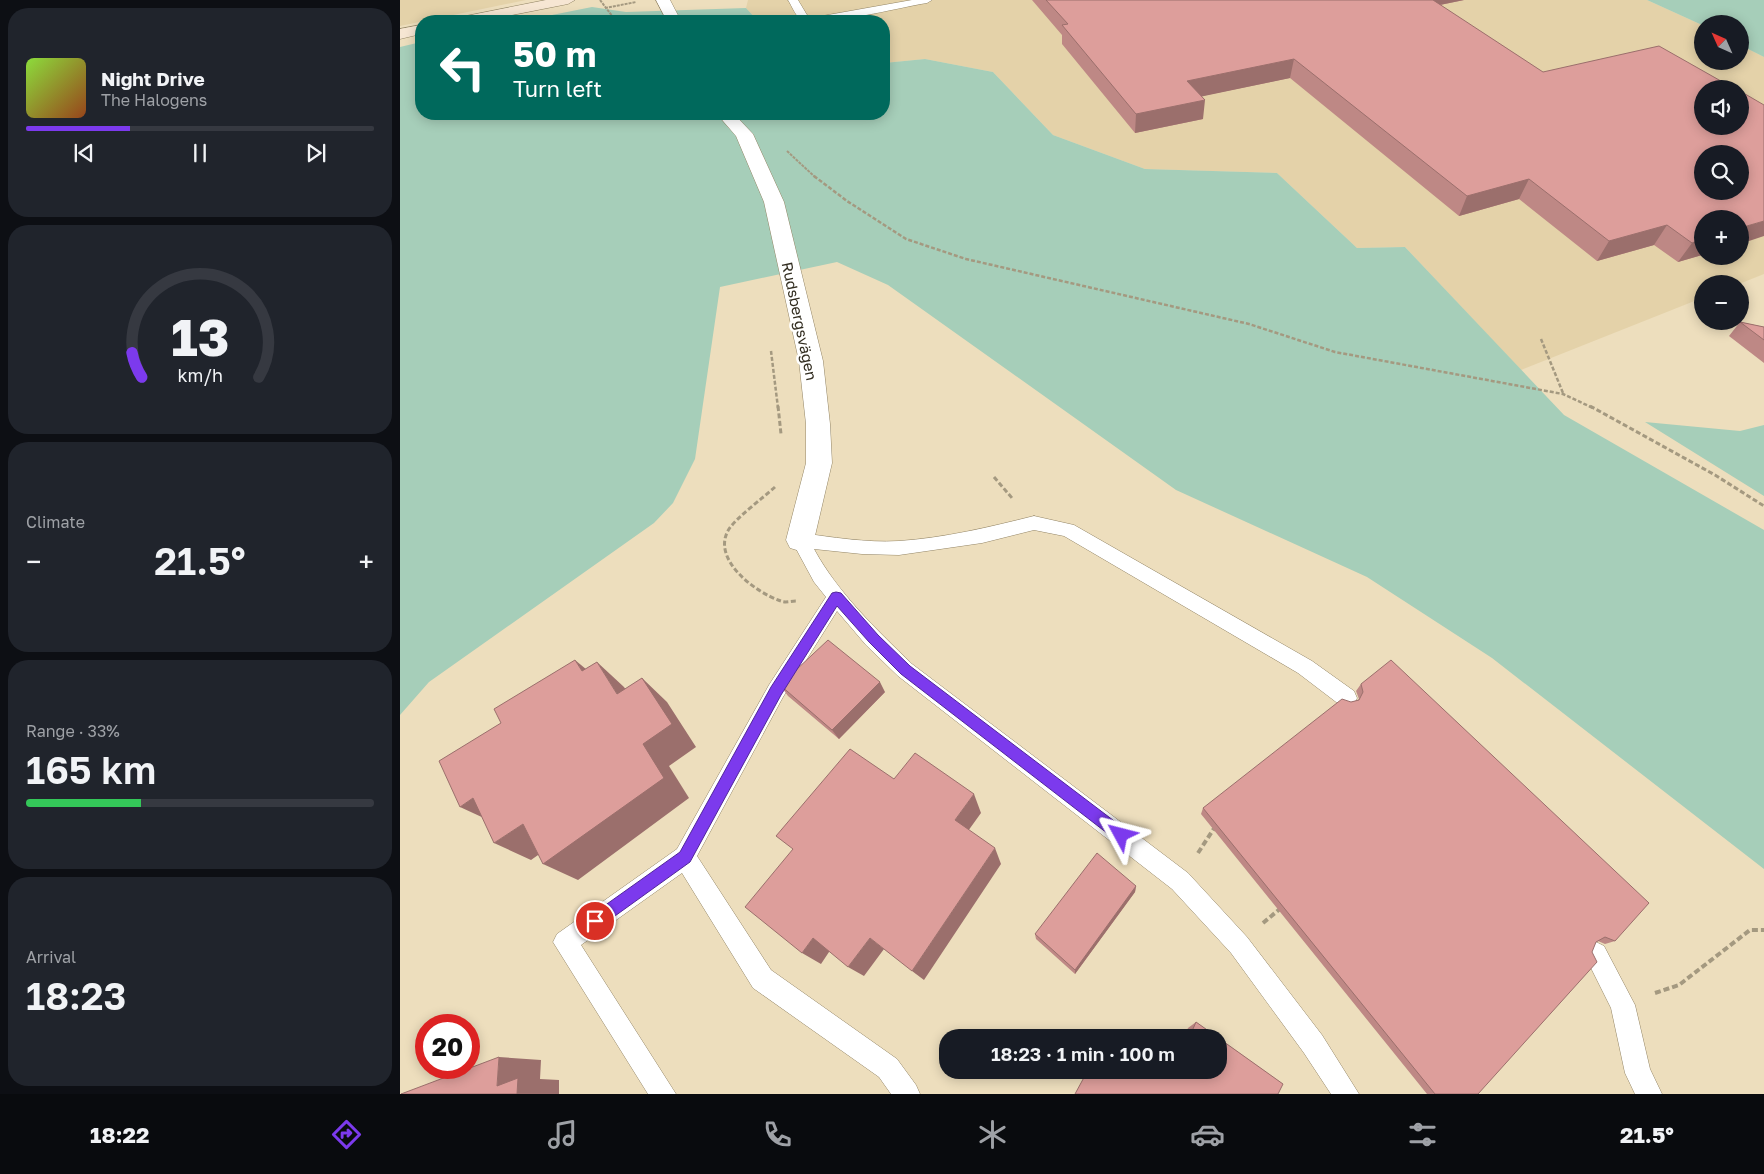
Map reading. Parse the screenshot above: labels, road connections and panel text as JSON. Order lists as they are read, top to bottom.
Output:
{
  "streets": {
    "street": ["Rudsbergsvägen"]
  },
  "north": "top left",
  "page": {
    "map_buttons": ["+", "−"],
    "turn": ["50 m", "Turn left"],
    "song": ["Night Drive", "The Halogens"],
    "tile": [
      "Climate",
      ["Range · 33%", "165 km"],
      ["Arrival", "18:23"]
    ],
    "heat": ["−", "21.5°", "+"],
    "limit": "20",
    "trip": "18:23 · 1 min · 100 m",
    "tabs": ["18:22", "21.5°"],
    "gauge": ["13", "km/h"]
  }
}
